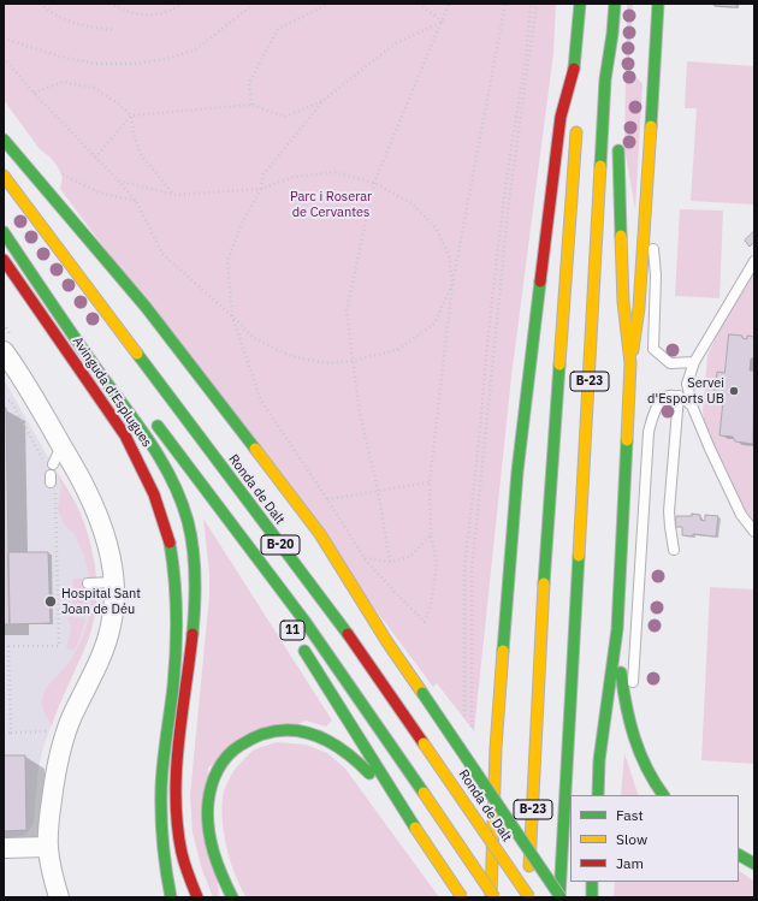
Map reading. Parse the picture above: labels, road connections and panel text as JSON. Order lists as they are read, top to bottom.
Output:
{
  "streets": {
    "main road": [
      "B-23",
      "Avinguda d'Esplugues",
      "Ronda de Dalt",
      "B-20",
      "11"
    ]
  },
  "crossings": [
    ["B-23", "Ronda de Dalt"]
  ],
  "parks": ["Parc i Roserar de Cervantes"],
  "places": ["Servei d'Esports UB", "Hospital Sant Joan de Déu"],
  "legend": ["Fast", "Slow", "Jam"]
}
